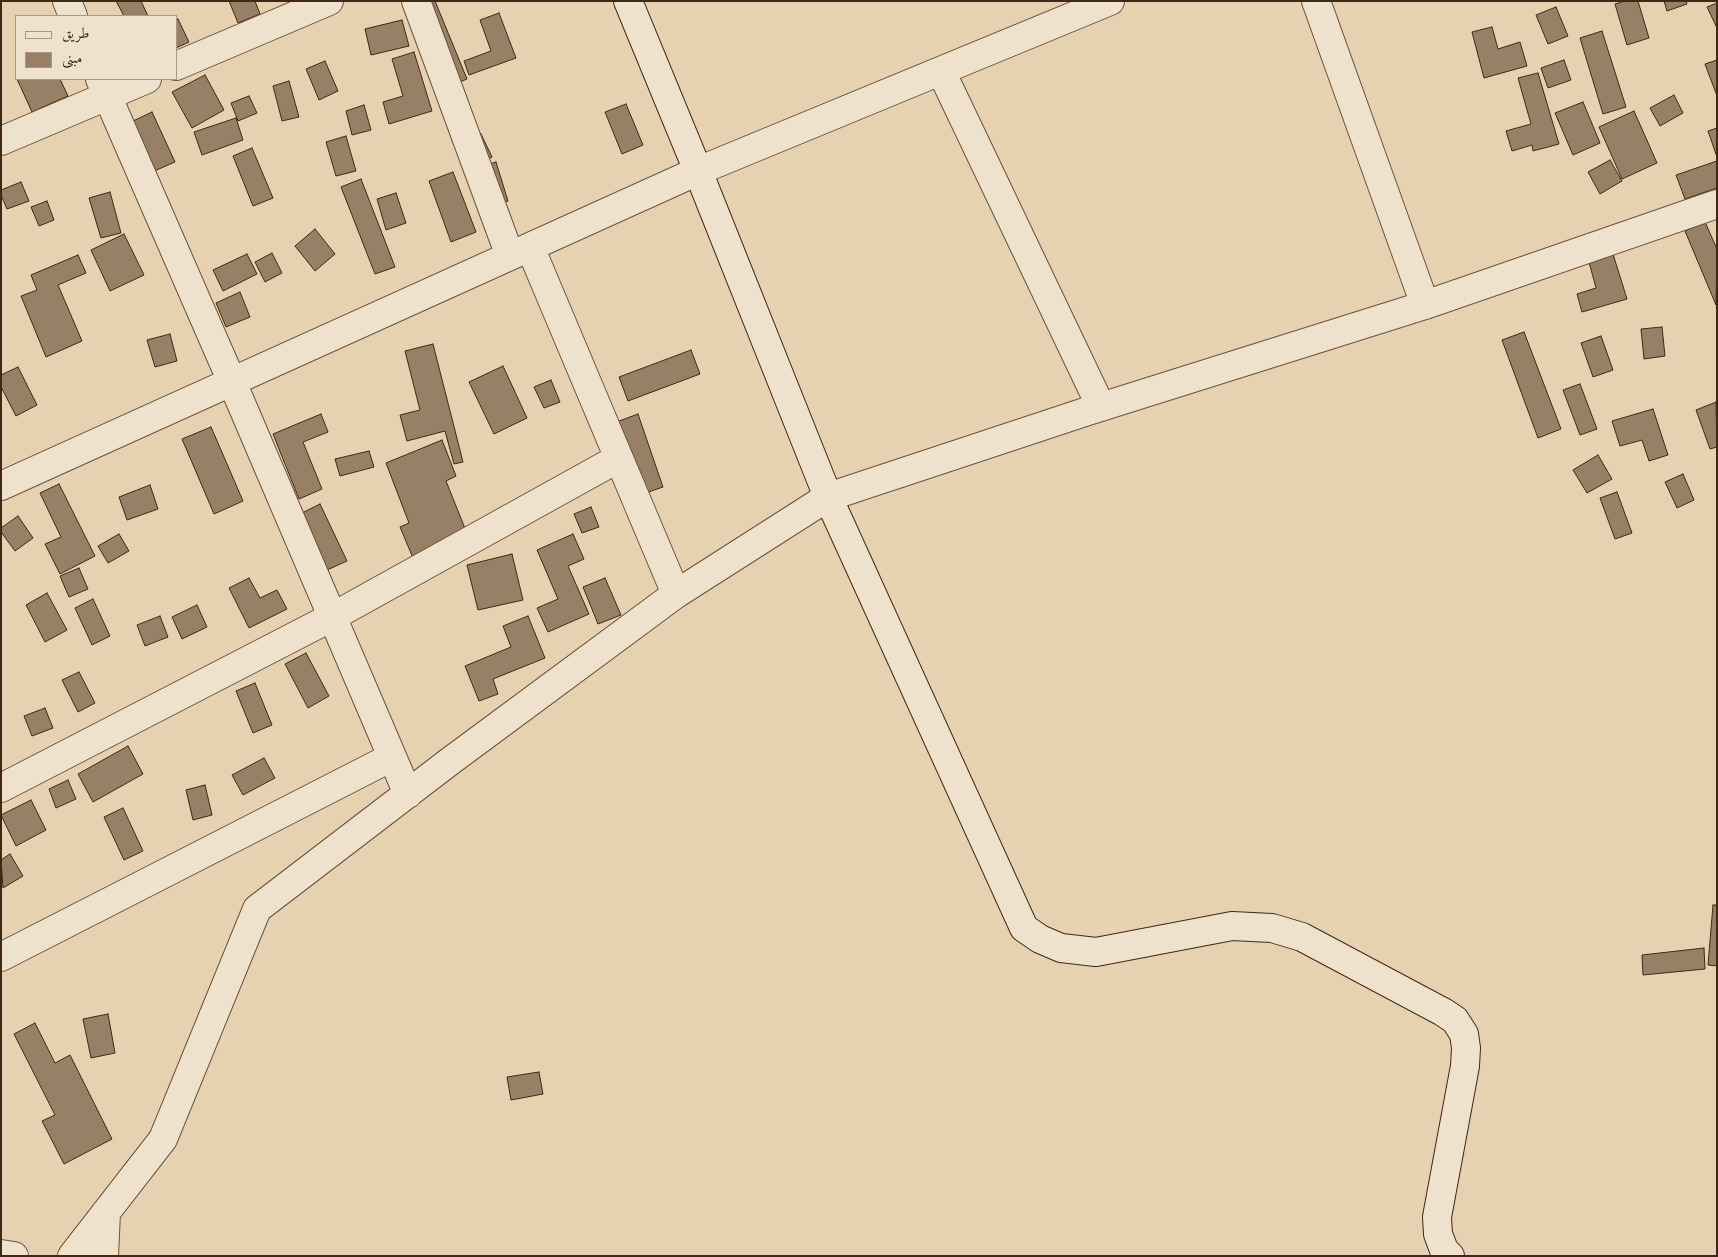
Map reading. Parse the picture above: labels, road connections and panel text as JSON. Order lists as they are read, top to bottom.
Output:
{
  "legend": ["طريق", "مبنى"]
}
